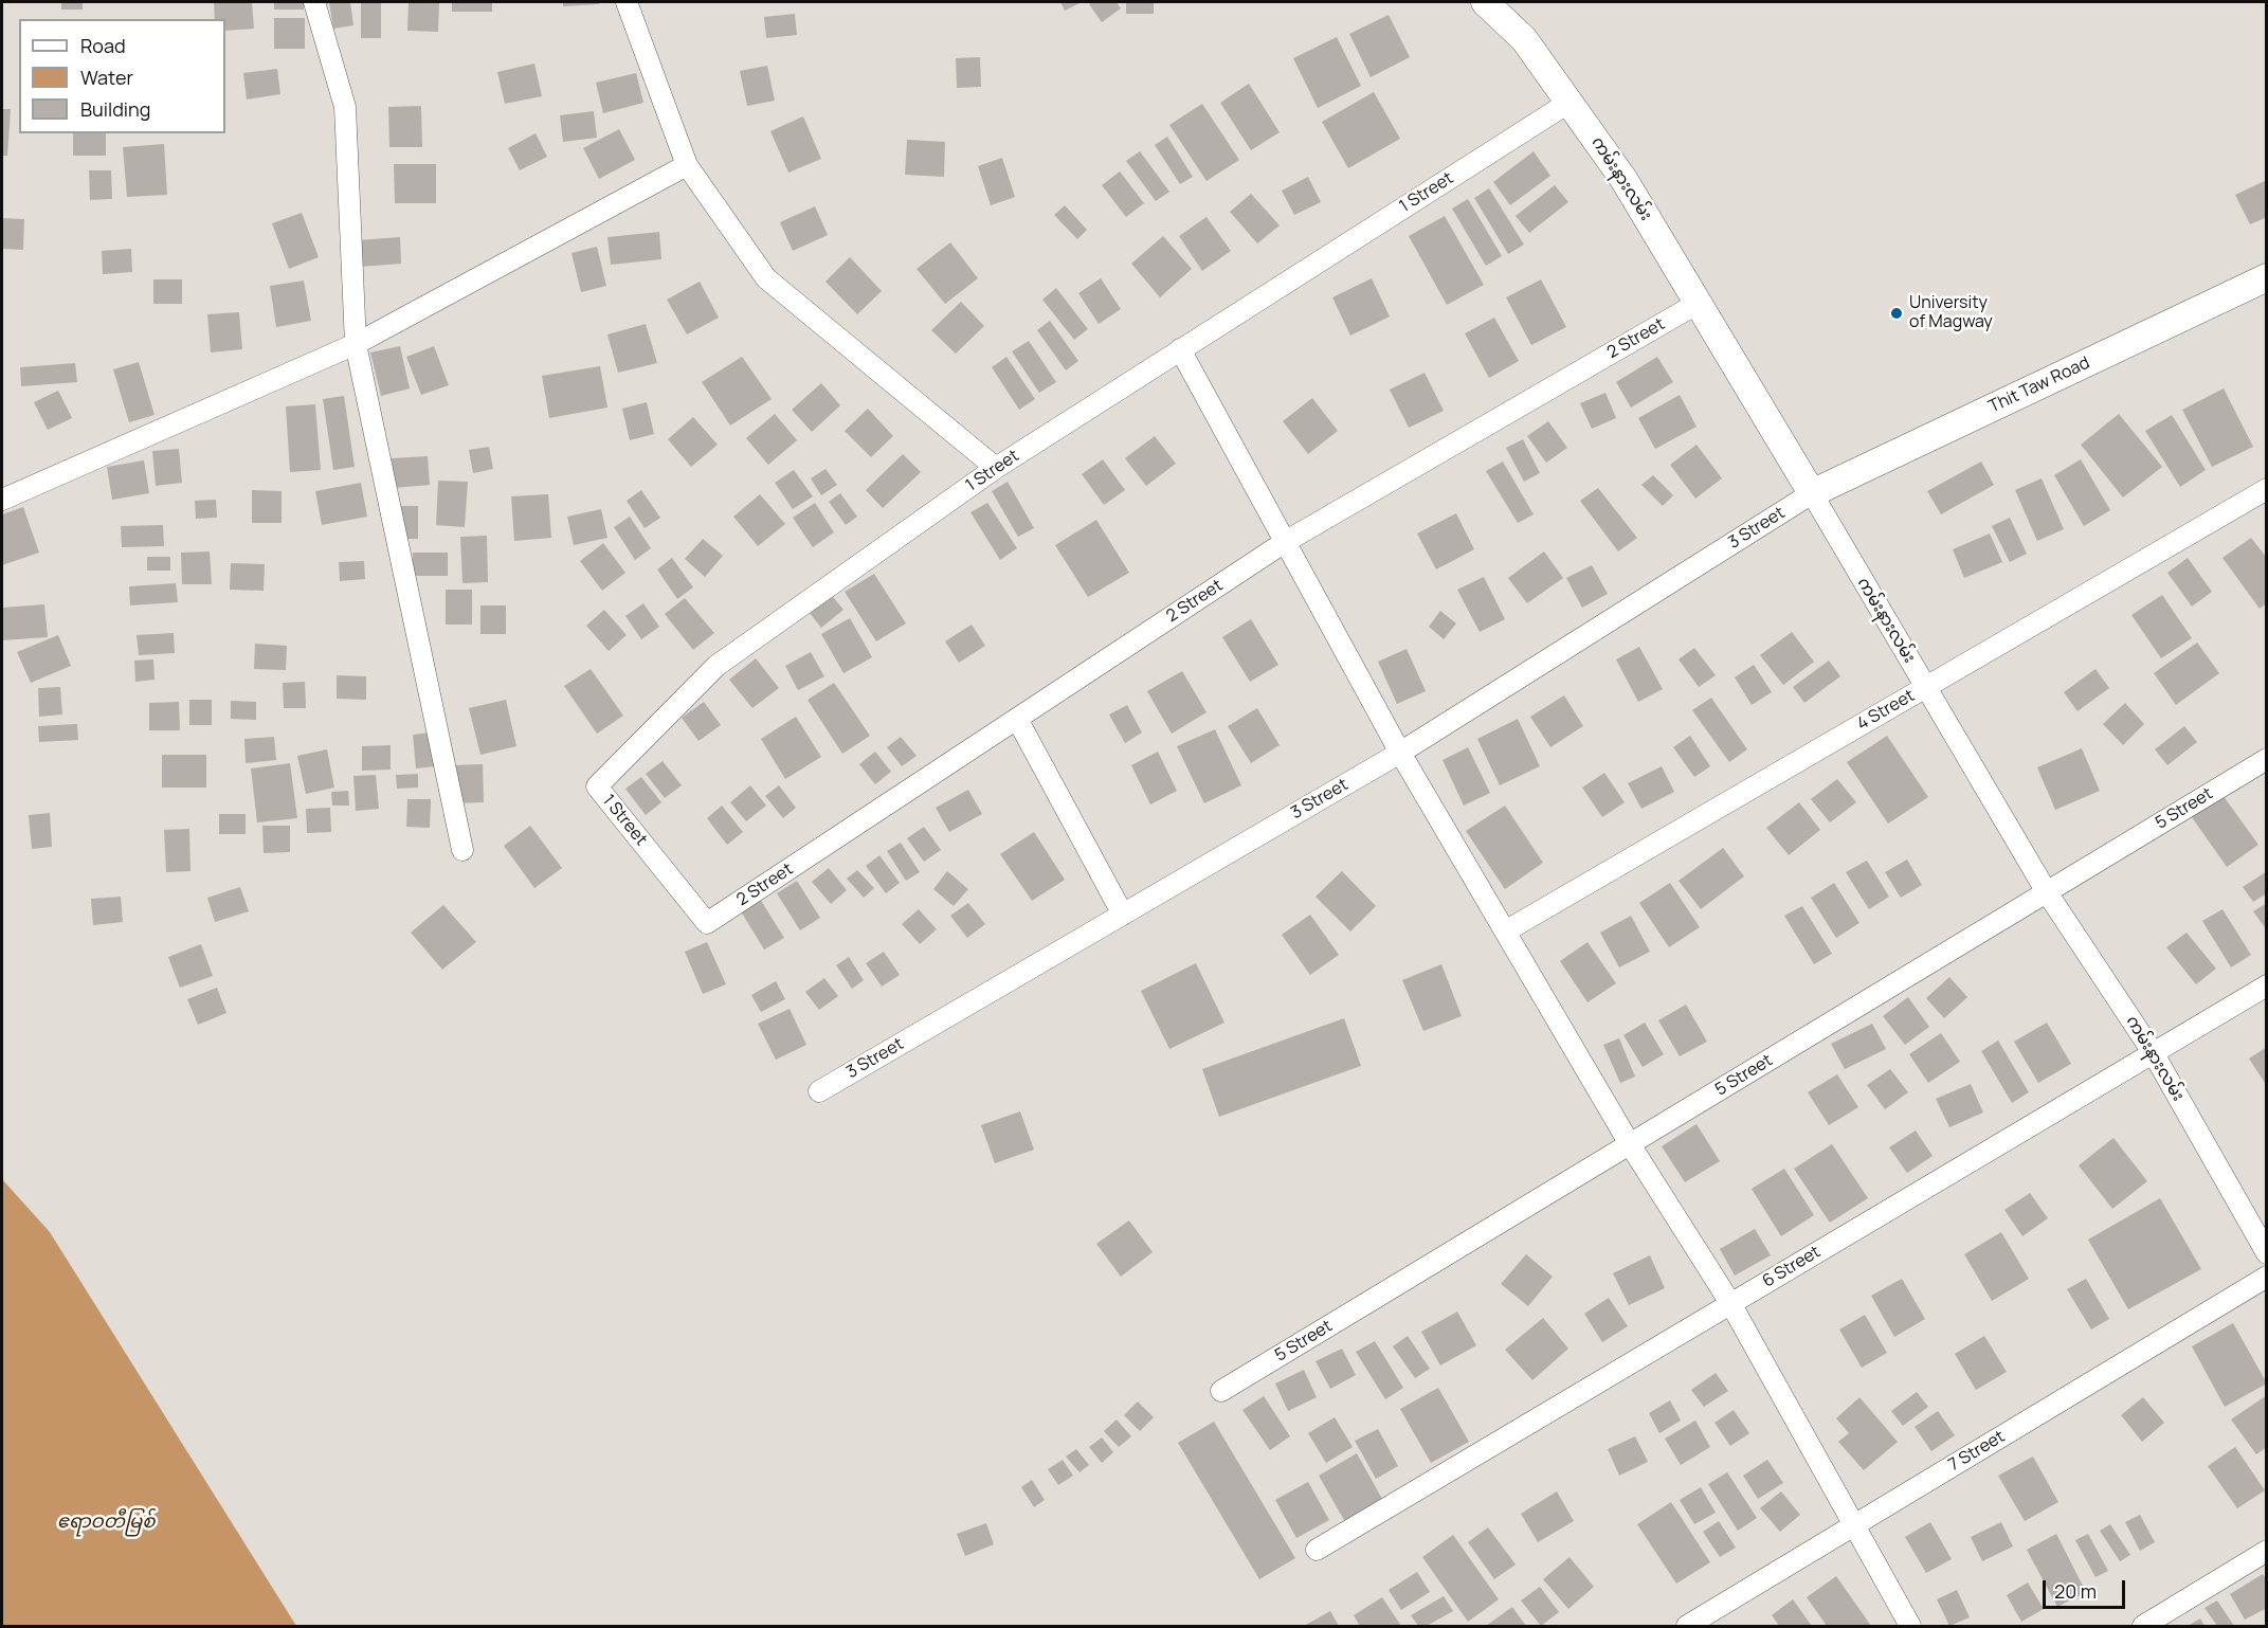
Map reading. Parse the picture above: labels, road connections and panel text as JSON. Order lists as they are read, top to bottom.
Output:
{
  "streets": {
    "street": [
      "ကမ်းနားလမ်း",
      "1 Street",
      "2 Street",
      "Thit Taw Road",
      "3 Street",
      "4 Street",
      "5 Street",
      "6 Street",
      "7 Street"
    ]
  },
  "crossings": [
    ["ကမ်းနားလမ်း", "1 Street"],
    ["ကမ်းနားလမ်း", "2 Street"],
    ["ကမ်းနားလမ်း", "Thit Taw Road"],
    ["ကမ်းနားလမ်း", "3 Street"],
    ["ကမ်းနားလမ်း", "4 Street"],
    ["ကမ်းနားလမ်း", "5 Street"],
    ["ကမ်းနားလမ်း", "6 Street"],
    ["1 Street", "2 Street"],
    ["Thit Taw Road", "3 Street"]
  ],
  "water": ["ဧရာဝတီမြစ်"],
  "places": ["University of Magway"],
  "legend": ["Road", "Water", "Building"],
  "scale_bar": "20 m"
}
